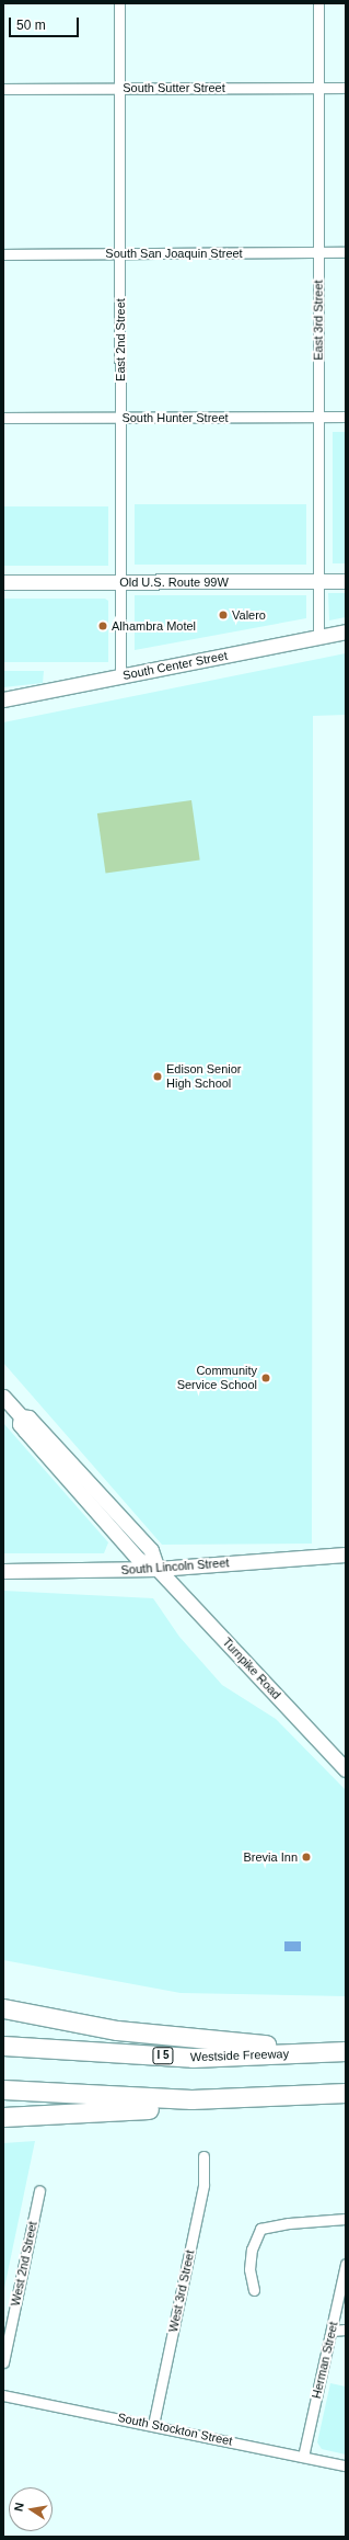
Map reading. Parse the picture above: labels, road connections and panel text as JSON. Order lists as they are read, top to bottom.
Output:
{
  "streets": {
    "highway": ["I 5", "Westside Freeway"],
    "street": [
      "South Sutter Street",
      "South San Joaquin Street",
      "East 3rd Street",
      "East 2nd Street",
      "South Hunter Street",
      "Old U.S. Route 99W",
      "South Center Street",
      "South Lincoln Street",
      "Turnpike Road",
      "West 2nd Street",
      "West 3rd Street",
      "Herman Street",
      "South Stockton Street"
    ]
  },
  "crossings": [
    ["South Sutter Street", "East 3rd Street"],
    ["South Sutter Street", "East 2nd Street"],
    ["South San Joaquin Street", "East 3rd Street"],
    ["South San Joaquin Street", "East 2nd Street"],
    ["East 3rd Street", "South Hunter Street"],
    ["East 3rd Street", "Old U.S. Route 99W"],
    ["East 3rd Street", "South Center Street"],
    ["East 2nd Street", "South Hunter Street"],
    ["East 2nd Street", "Old U.S. Route 99W"],
    ["East 2nd Street", "South Center Street"],
    ["South Lincoln Street", "Turnpike Road"],
    ["West 3rd Street", "South Stockton Street"],
    ["Herman Street", "South Stockton Street"]
  ],
  "places": [
    "Valero",
    "Alhambra Motel",
    "Edison Senior High School",
    "Community Service School",
    "Brevia Inn"
  ],
  "scale_bar": "50 m",
  "north": "left"
}
